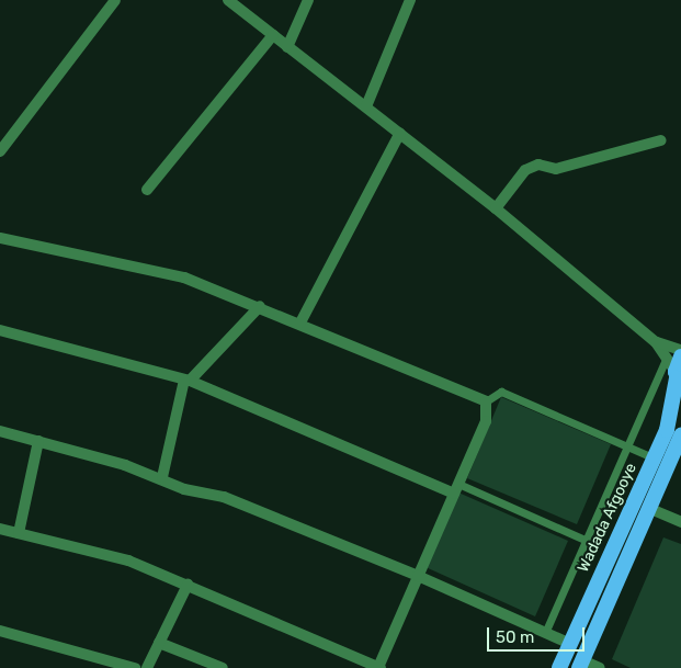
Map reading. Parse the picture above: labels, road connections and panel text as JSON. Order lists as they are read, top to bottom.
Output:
{
  "streets": {
    "highway": ["Wadada Afgooye"]
  },
  "scale_bar": "50 m"
}
